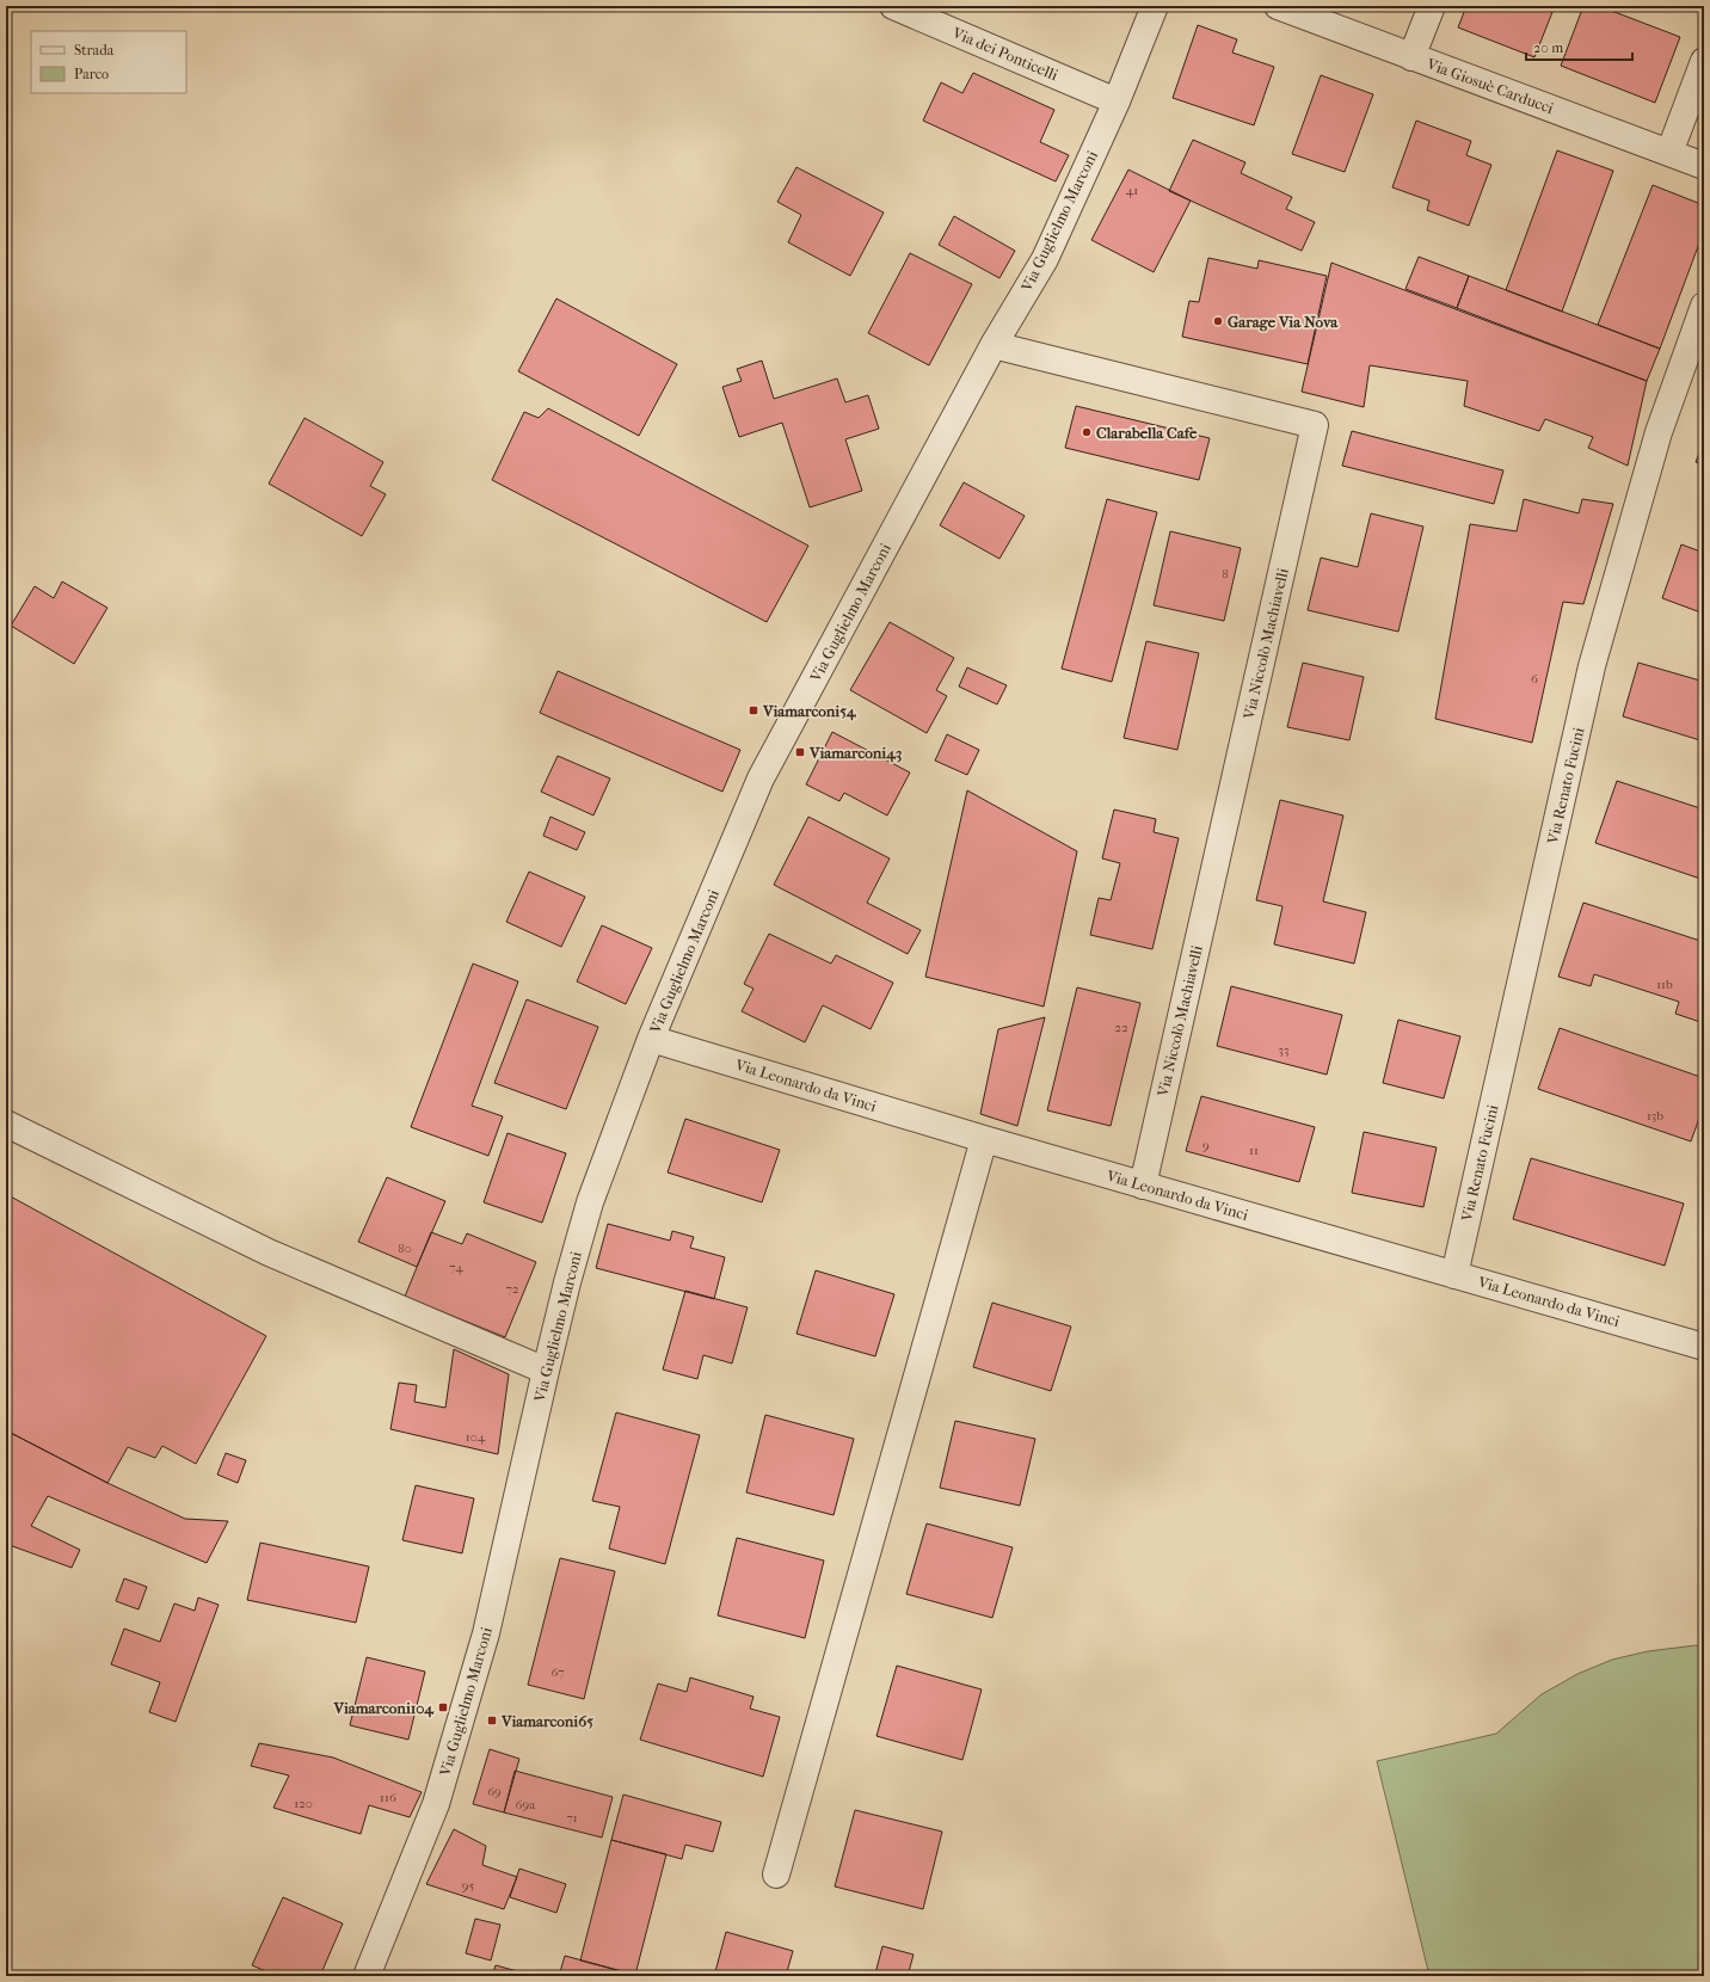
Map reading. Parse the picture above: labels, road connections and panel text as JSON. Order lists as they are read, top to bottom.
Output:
{
  "streets": {
    "street": [
      "Via dei Ponticelli",
      "Via Giosuè Carducci",
      "Via Guglielmo Marconi",
      "Via Niccolò Machiavelli",
      "Via Renato Fucini",
      "Via Leonardo da Vinci"
    ]
  },
  "crossings": [
    ["Via dei Ponticelli", "Via Guglielmo Marconi"],
    ["Via Guglielmo Marconi", "Via Niccolò Machiavelli"],
    ["Via Guglielmo Marconi", "Via Leonardo da Vinci"],
    ["Via Niccolò Machiavelli", "Via Leonardo da Vinci"],
    ["Via Renato Fucini", "Via Leonardo da Vinci"]
  ],
  "places": {
    "other": ["Garage Via Nova", "Clarabella Cafe"],
    "transit": [
      "Viamarconi54",
      "Viamarconi43",
      "Viamarconi104",
      "Viamarconi65"
    ]
  },
  "house_numbers": [
    "41",
    "8",
    "6",
    "11b",
    "22",
    "33",
    "13b",
    "9",
    "11",
    "80",
    "74",
    "72",
    "104",
    "67",
    "69",
    "116",
    "120",
    "69a",
    "71",
    "95"
  ],
  "legend": ["Strada", "Parco"],
  "scale_bar": "20 m"
}
